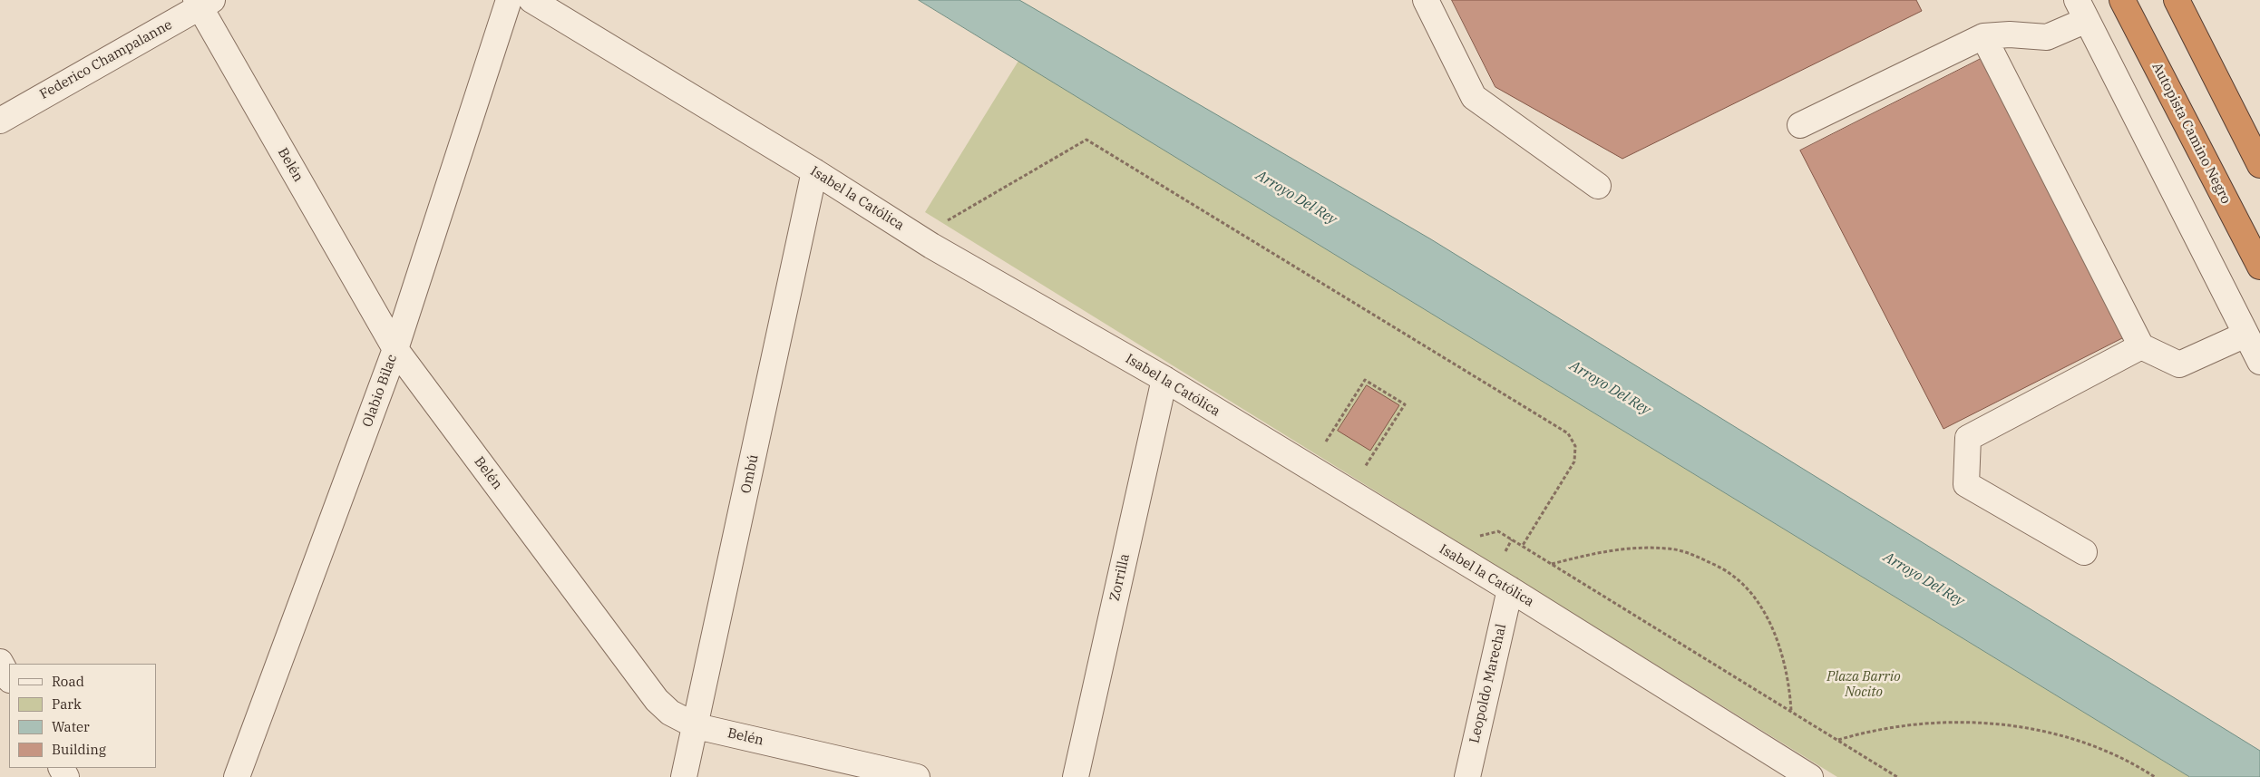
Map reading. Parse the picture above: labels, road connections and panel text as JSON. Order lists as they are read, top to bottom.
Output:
{
  "streets": {
    "highway": ["Autopista Camino Negro"],
    "street": [
      "Federico Champalanne",
      "Belén",
      "Isabel la Católica",
      "Olabio Bilac",
      "Ombú",
      "Zorrilla",
      "Leopoldo Marechal"
    ]
  },
  "crossings": [
    ["Federico Champalanne", "Belén"],
    ["Belén", "Olabio Bilac"],
    ["Belén", "Ombú"],
    ["Isabel la Católica", "Ombú"],
    ["Isabel la Católica", "Zorrilla"],
    ["Isabel la Católica", "Leopoldo Marechal"]
  ],
  "water": ["Arroyo Del Rey"],
  "parks": ["Plaza Barrio Nocito"],
  "legend": [
    "Road",
    "Park",
    "Water",
    "Building"
  ]
}
